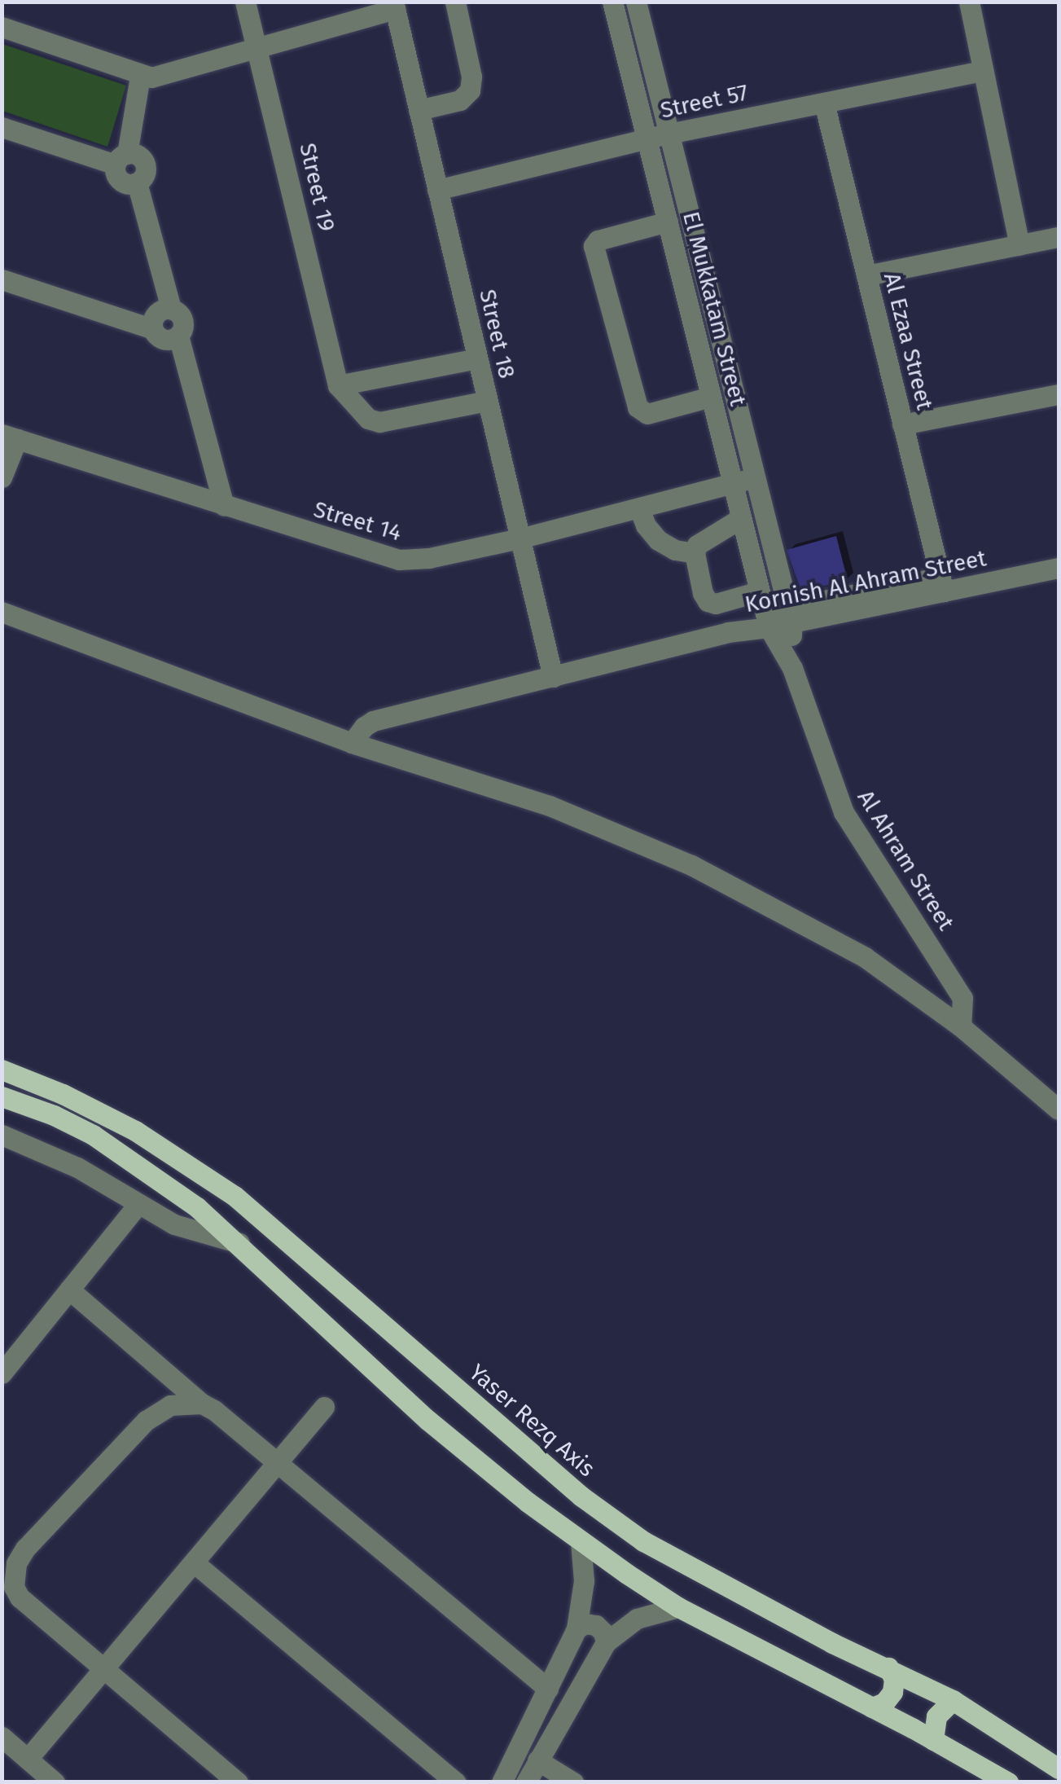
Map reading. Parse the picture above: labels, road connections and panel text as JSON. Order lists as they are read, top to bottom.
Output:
{
  "streets": {
    "main road": ["Yaser Rezq Axis"],
    "street": [
      "Street 57",
      "Street 19",
      "El Mukkatam Street",
      "Street 18",
      "Al Ezaa Street",
      "Street 14",
      "Kornish Al Ahram Street",
      "Al Ahram Street"
    ]
  },
  "crossings": [
    ["Street 57", "El Mukkatam Street"],
    ["Street 57", "Street 18"],
    ["Street 57", "Al Ezaa Street"],
    ["Street 19", "Street 18"],
    ["El Mukkatam Street", "Street 14"],
    ["El Mukkatam Street", "Kornish Al Ahram Street"],
    ["El Mukkatam Street", "Al Ahram Street"],
    ["Street 18", "Street 14"],
    ["Street 18", "Kornish Al Ahram Street"],
    ["Al Ezaa Street", "Kornish Al Ahram Street"],
    ["Kornish Al Ahram Street", "Al Ahram Street"]
  ]
}
